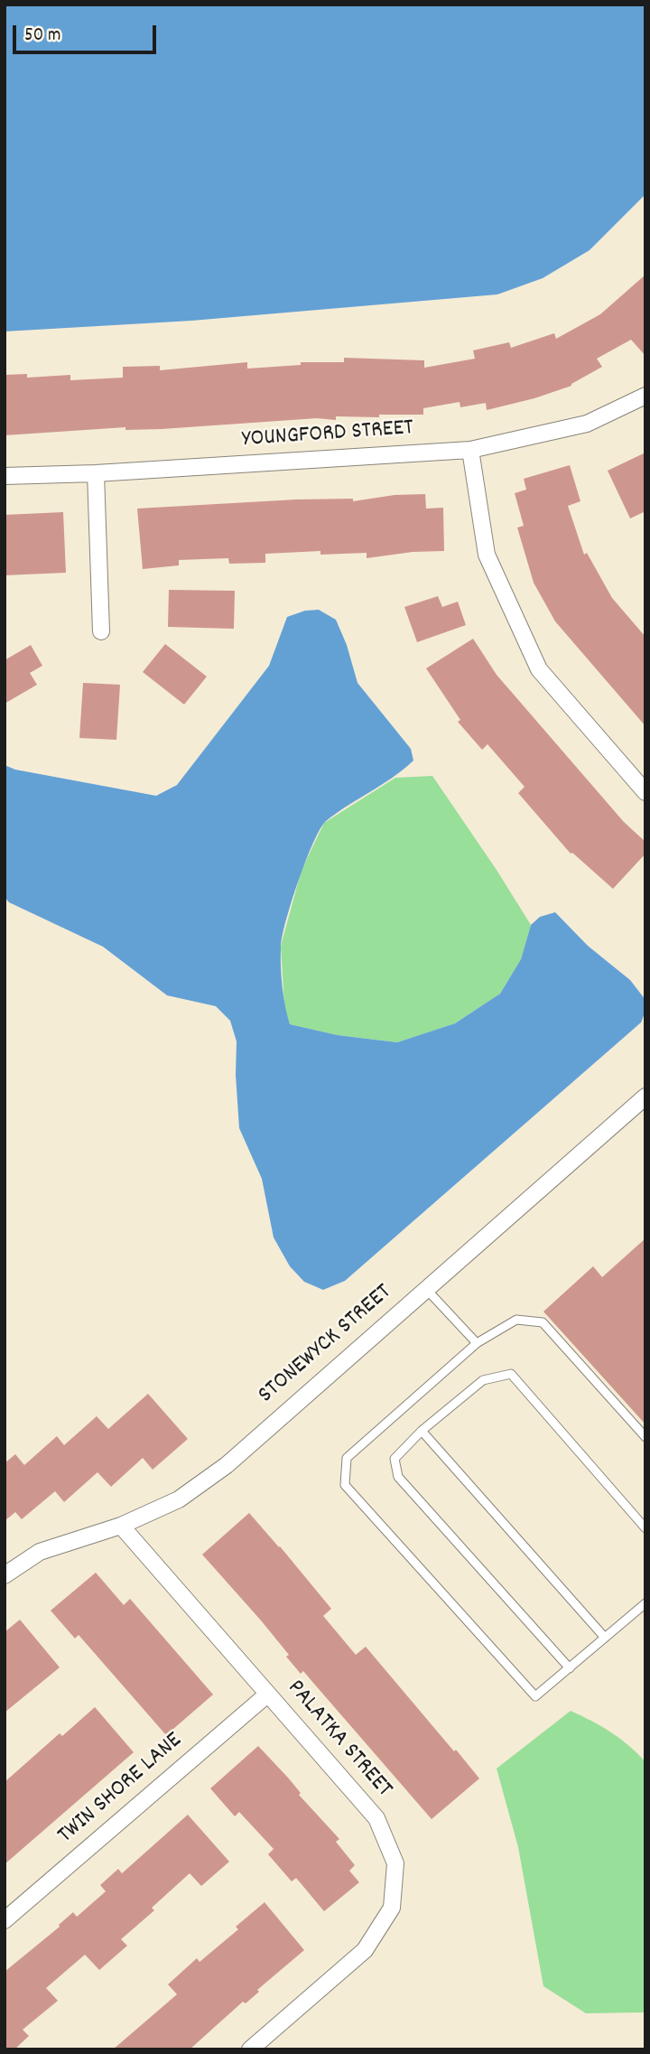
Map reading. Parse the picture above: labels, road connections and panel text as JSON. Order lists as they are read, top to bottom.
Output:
{
  "streets": {
    "street": [
      "YOUNGFORD STREET",
      "STONEWYCK STREET",
      "PALATKA STREET",
      "TWIN SHORE LANE"
    ]
  },
  "crossings": [
    ["STONEWYCK STREET", "PALATKA STREET"],
    ["PALATKA STREET", "TWIN SHORE LANE"]
  ],
  "scale_bar": "50 m"
}
